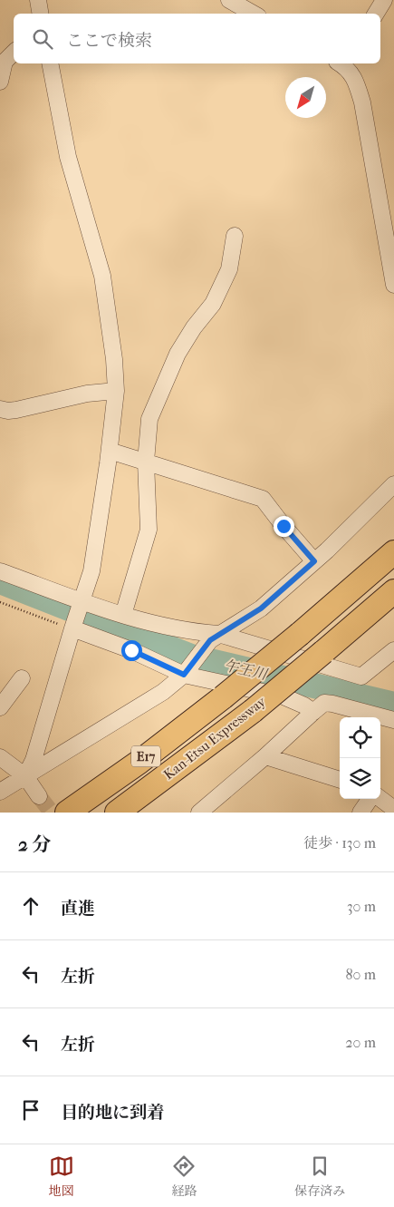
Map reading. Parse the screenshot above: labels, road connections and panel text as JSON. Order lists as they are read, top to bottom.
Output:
{
  "streets": {
    "highway": ["Kan-Etsu Expressway", "E17"]
  },
  "water": ["午王川"],
  "north": "bottom left",
  "page": {
    "search": "ここで検索",
    "heading": ["2 分", "徒歩 · 130 m"],
    "list": [
      ["直進", "30 m"],
      ["左折", "80 m"],
      ["左折", "20 m"],
      "目的地に到着"
    ],
    "nav": ["地図", "経路", "保存済み"]
  }
}
